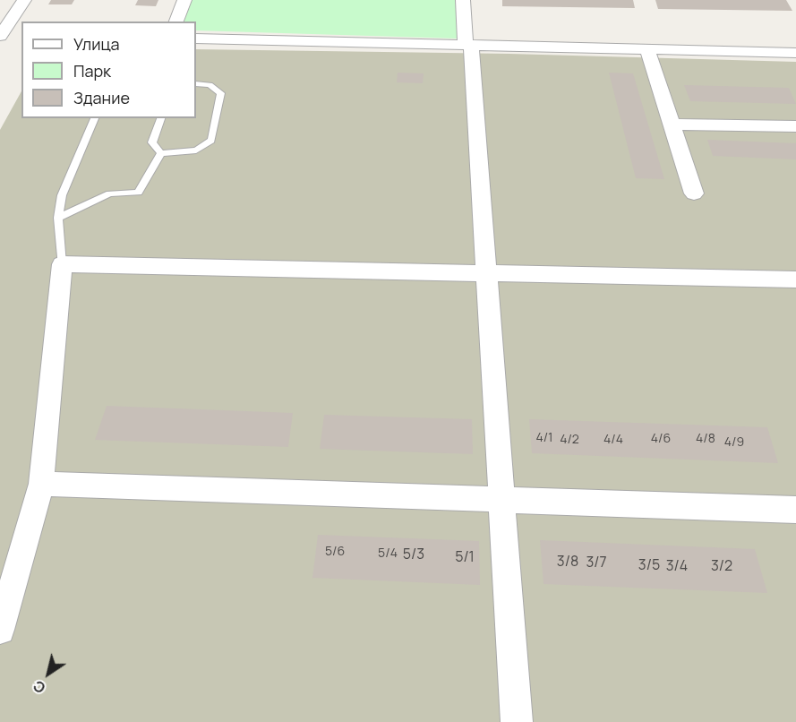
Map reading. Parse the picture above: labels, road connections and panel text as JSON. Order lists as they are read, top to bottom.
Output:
{
  "house_numbers": [
    "4/1",
    "4/6",
    "4/8",
    "4/2",
    "4/4",
    "4/9",
    "5/6",
    "5/4",
    "5/3",
    "5/1",
    "3/8",
    "3/7",
    "3/5",
    "3/4",
    "3/2"
  ],
  "legend": ["Улица", "Парк", "Здание"],
  "north": "bottom left"
}
